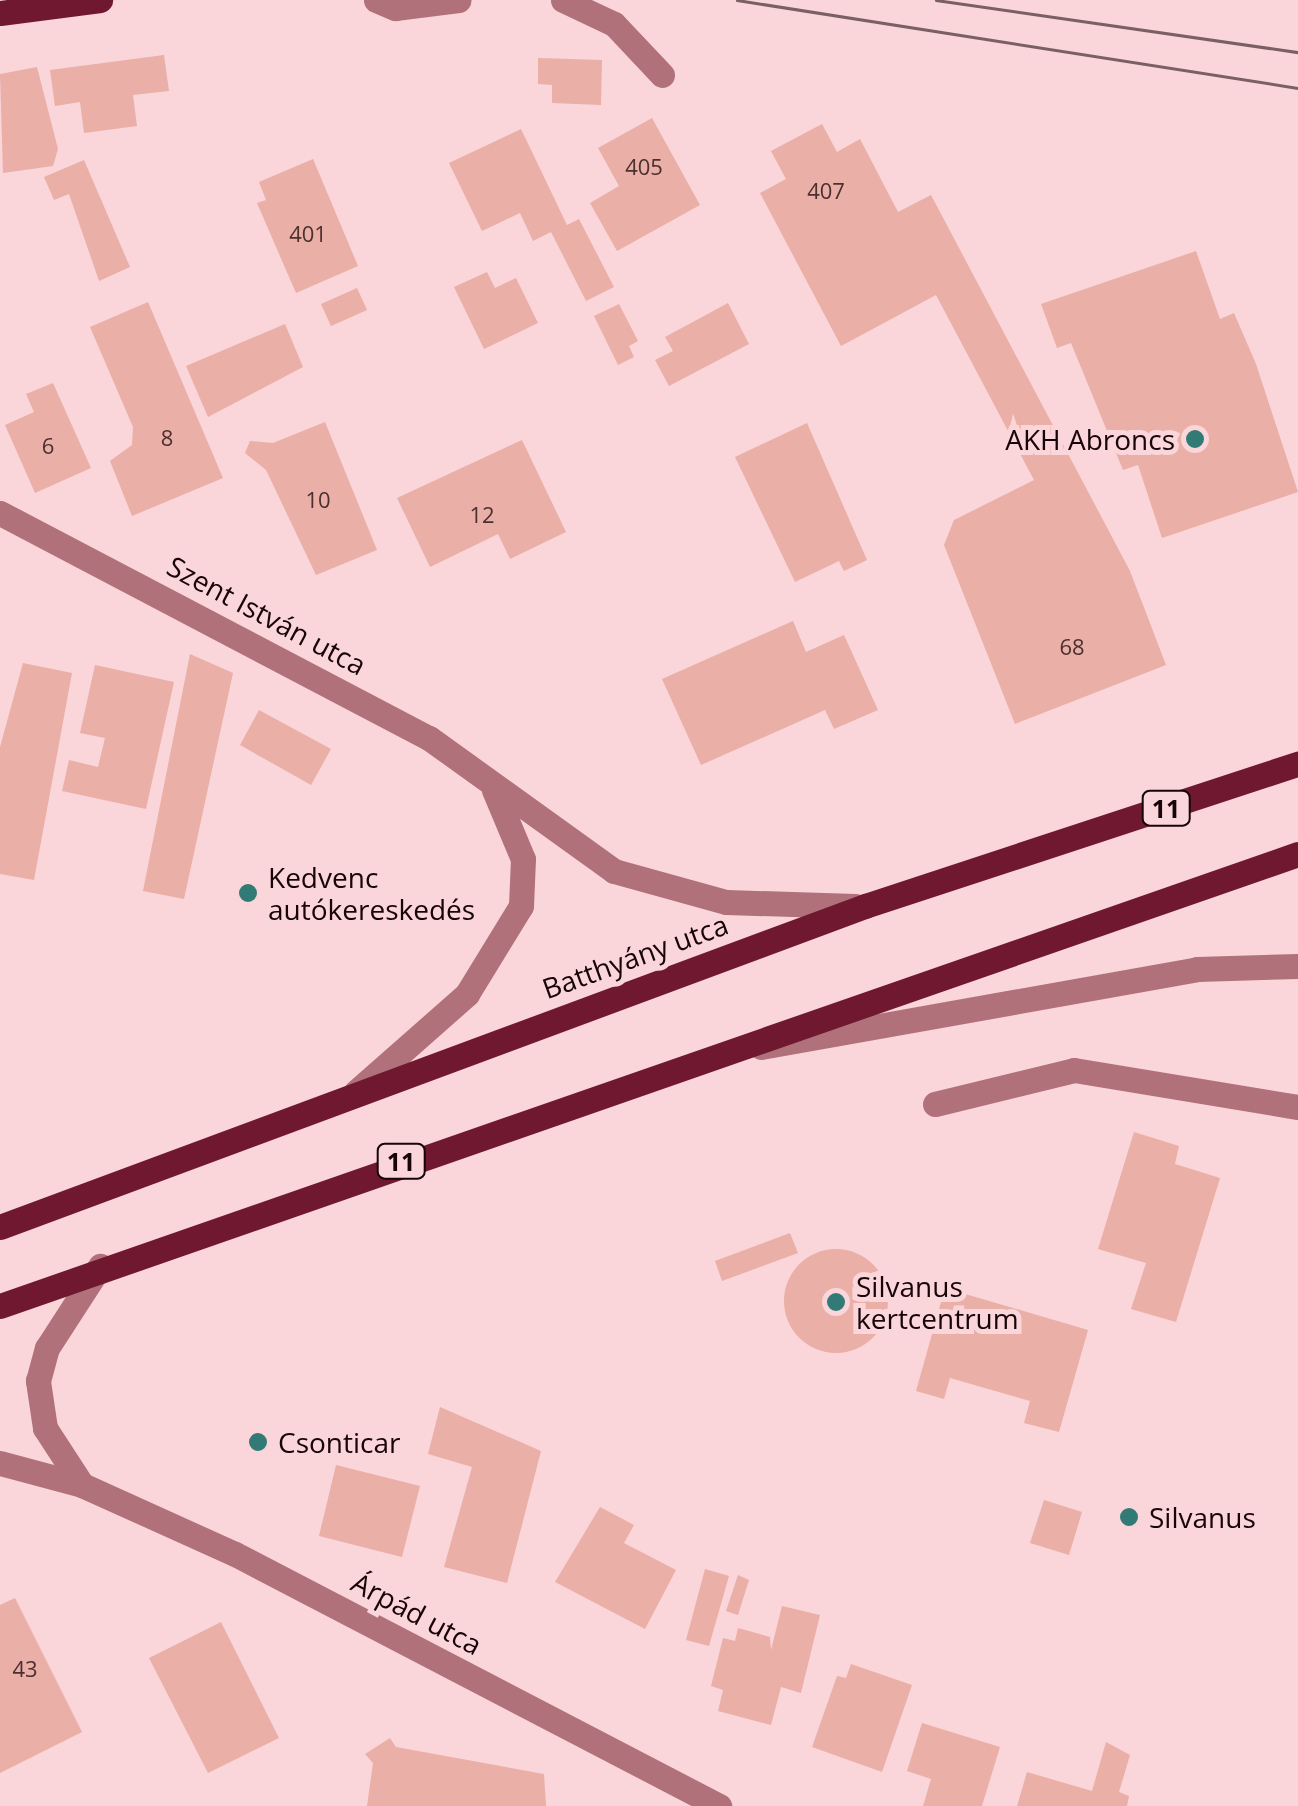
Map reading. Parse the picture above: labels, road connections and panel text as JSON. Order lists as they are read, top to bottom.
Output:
{
  "streets": {
    "main road": ["11", "Batthyány utca"],
    "street": ["Szent István utca", "Árpád utca"]
  },
  "crossings": [
    ["Szent István utca", "Batthyány utca"]
  ],
  "places": [
    "AKH Abroncs",
    "Kedvenc autókereskedés",
    "Silvanus kertcentrum",
    "Csonticar",
    "Silvanus"
  ],
  "house_numbers": [
    "405",
    "407",
    "401",
    "8",
    "6",
    "10",
    "12",
    "68",
    "43"
  ]
}
